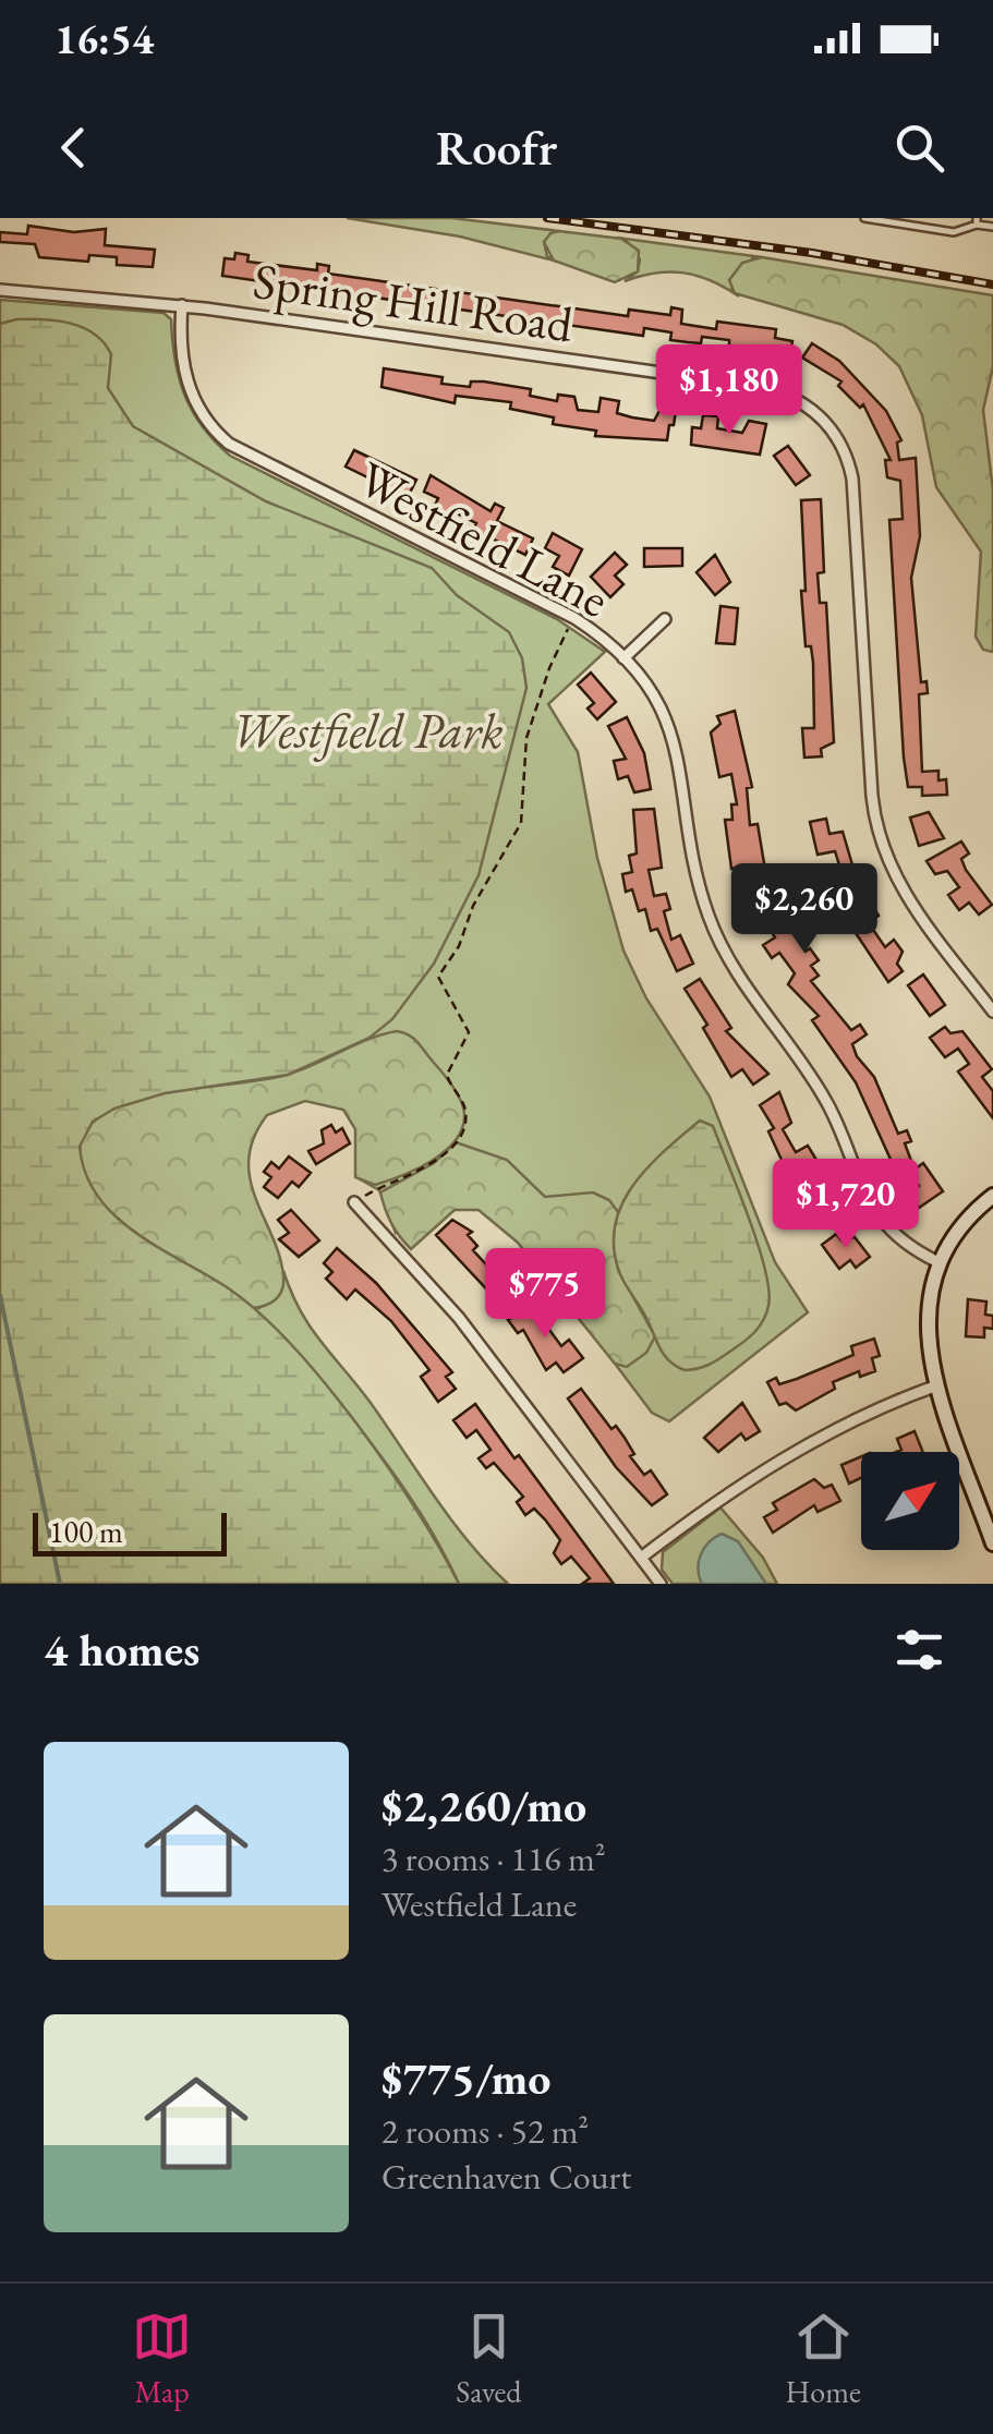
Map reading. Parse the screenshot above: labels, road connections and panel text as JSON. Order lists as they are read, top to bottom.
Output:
{
  "streets": {
    "street": ["Spring Hill Road", "Westfield Lane"]
  },
  "crossings": [
    ["Spring Hill Road", "Westfield Lane"]
  ],
  "parks": ["Westfield Park"],
  "scale_bar": "100 m",
  "north": "top right",
  "page": {
    "status": "16:54",
    "header": "Roofr",
    "price": [
      "$1,180",
      "$2,260",
      "$1,720",
      "$775"
    ],
    "scale": "100 m",
    "heading": "4 homes",
    "list": [
      {
        "name": "$2,260/mo",
        "note": "3 rooms · 116 m² · Westfield Lane"
      },
      {
        "name": "$775/mo",
        "note": "2 rooms · 52 m² · Greenhaven Court"
      }
    ],
    "tabs": ["Map", "Saved", "Home"]
  }
}
